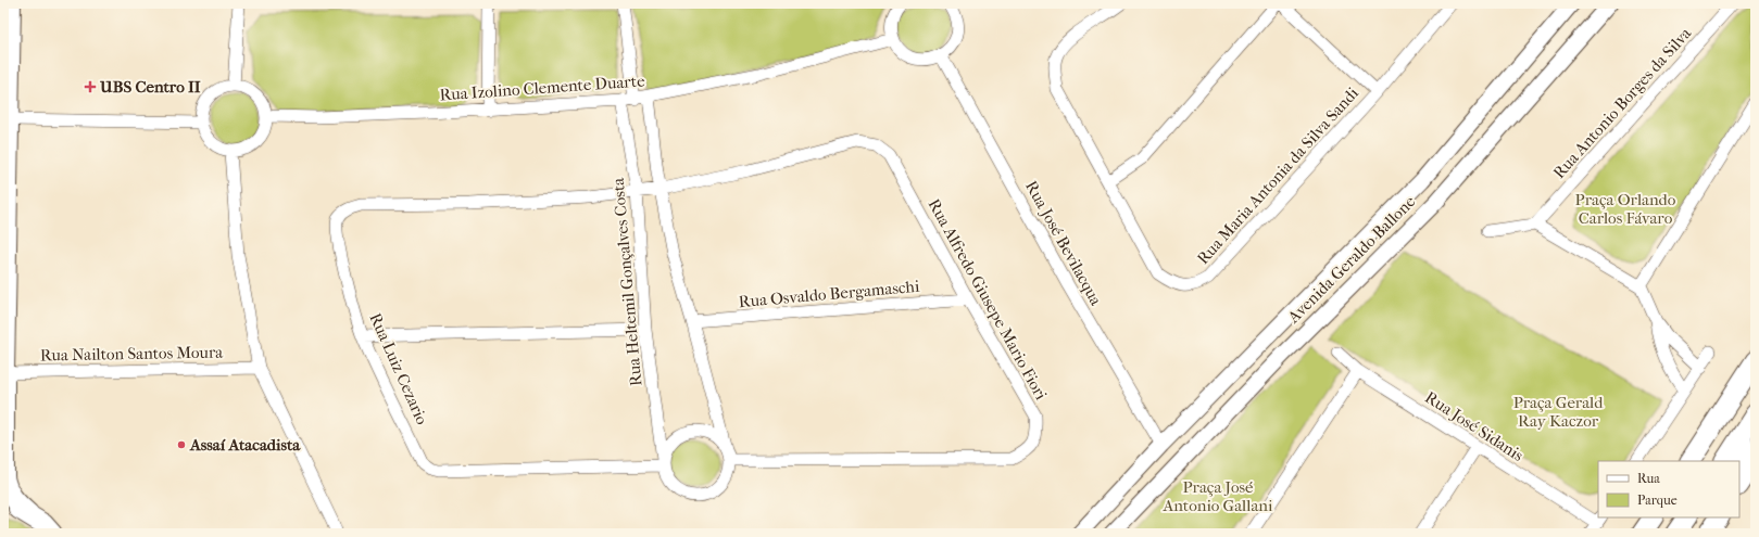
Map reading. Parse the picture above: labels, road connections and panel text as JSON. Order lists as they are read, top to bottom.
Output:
{
  "streets": {
    "street": [
      "Rua Izolino Clemente Duarte",
      "Rua Antonio Borges da Silva",
      "Rua Maria Antonia da Silva Sandi",
      "Rua José Bevilacqua",
      "Avenida Geraldo Ballone",
      "Rua Heltemil Gonçalves Costa",
      "Rua Osvaldo Bergamaschi",
      "Rua Alfredo Giusepe Mario Fiori",
      "Rua Nailton Santos Moura",
      "Rua Luiz Cezario",
      "Rua José Sidanis"
    ]
  },
  "crossings": [
    ["Rua Izolino Clemente Duarte", "Rua Heltemil Gonçalves Costa"],
    ["Rua José Bevilacqua", "Avenida Geraldo Ballone"],
    ["Rua Heltemil Gonçalves Costa", "Rua Alfredo Giusepe Mario Fiori"],
    ["Rua Heltemil Gonçalves Costa", "Rua Luiz Cezario"],
    ["Rua Osvaldo Bergamaschi", "Rua Alfredo Giusepe Mario Fiori"],
    ["Rua Alfredo Giusepe Mario Fiori", "Rua Luiz Cezario"]
  ],
  "parks": ["Praça Orlando Carlos Fávaro", "Praça Gerald Ray Kaczor", "Praça José Antonio Gallani"],
  "places": {
    "health": ["UBS Centro II"],
    "other": ["Assaí Atacadista"]
  },
  "legend": ["Rua", "Parque"]
}
